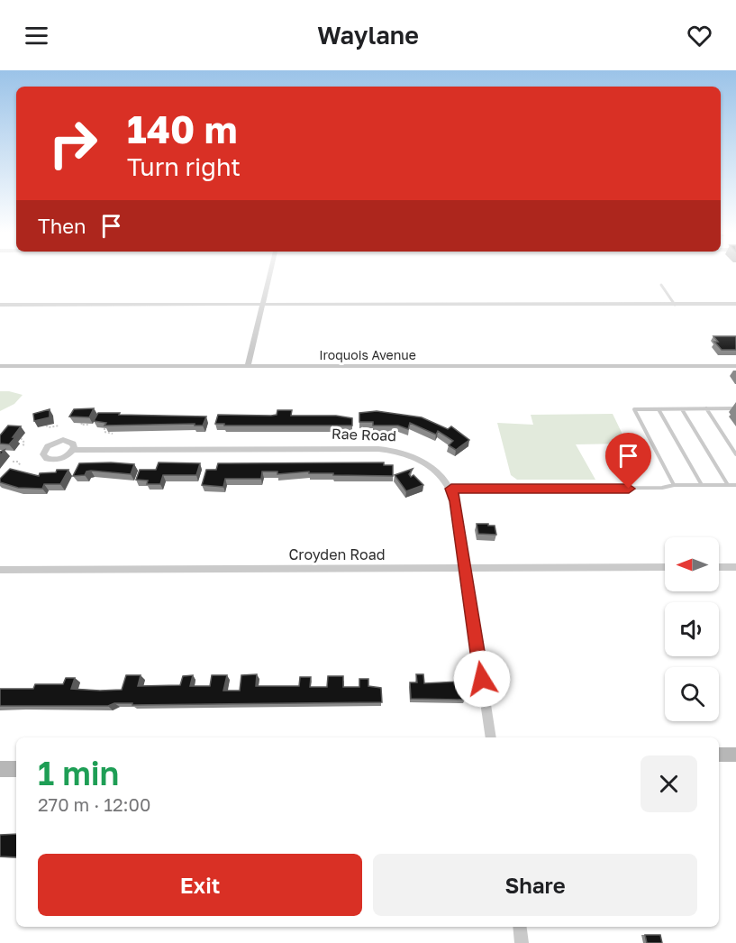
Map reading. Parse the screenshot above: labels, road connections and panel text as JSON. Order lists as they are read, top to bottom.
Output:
{
  "streets": {
    "street": ["Iroquois Avenue", "Rae Road", "Croyden Road"]
  },
  "crossings": [
    ["Rae Road", "Croyden Road"]
  ],
  "north": "left",
  "page": {
    "header": "Waylane",
    "turn": ["140 m", "Turn right"],
    "then": "Then",
    "heading": ["1 min", "270 m · 12:00"],
    "buttons": ["Exit", "Share"]
  }
}
